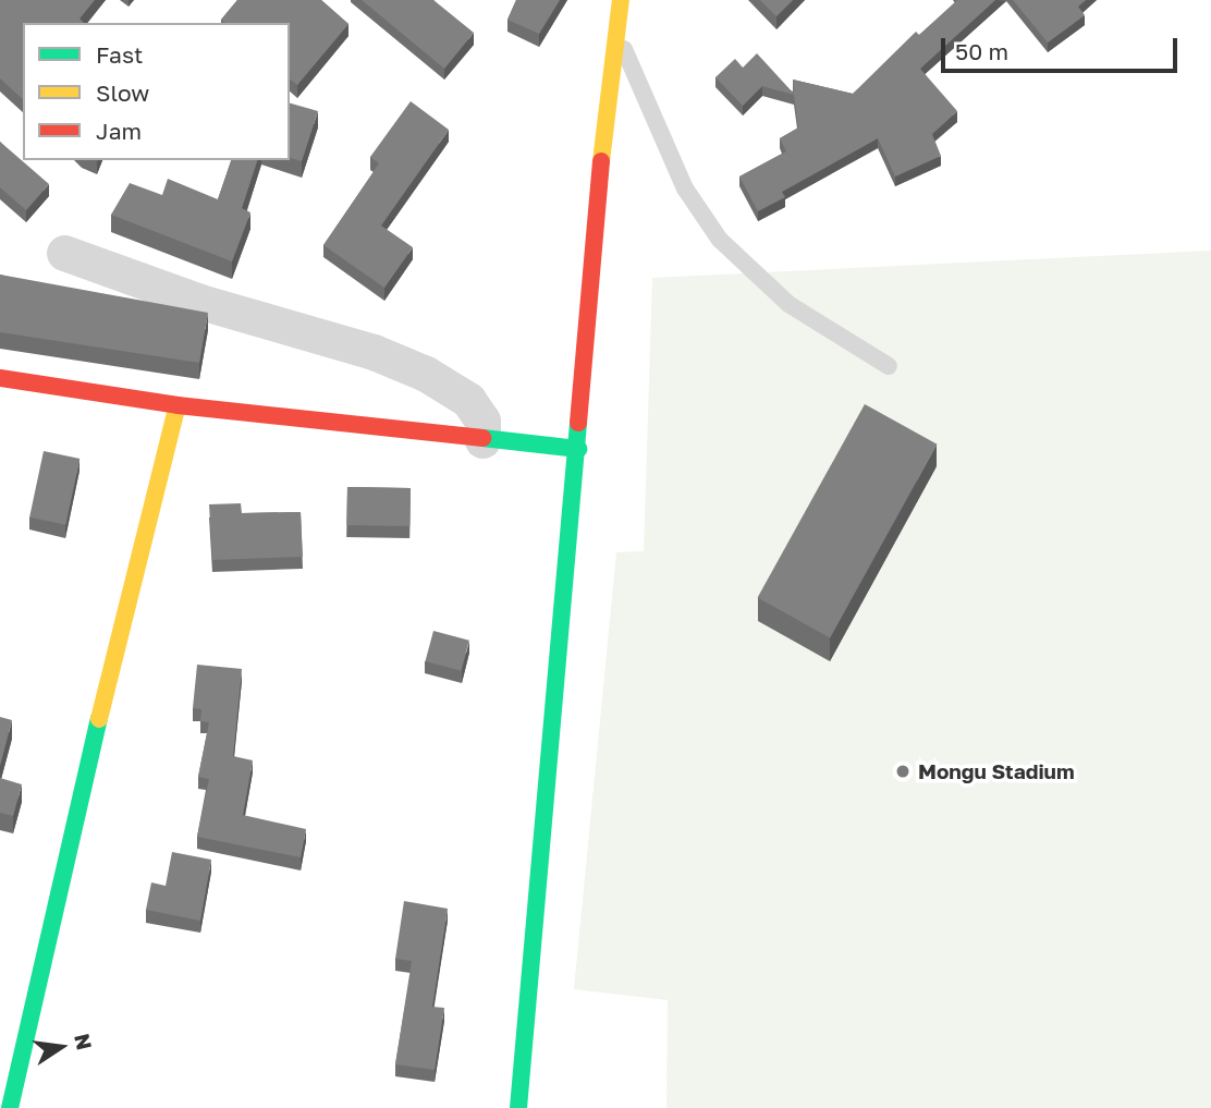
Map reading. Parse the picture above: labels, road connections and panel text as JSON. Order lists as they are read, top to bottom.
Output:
{
  "places": ["Mongu Stadium"],
  "legend": ["Fast", "Slow", "Jam"],
  "scale_bar": "50 m",
  "north": "right"
}
